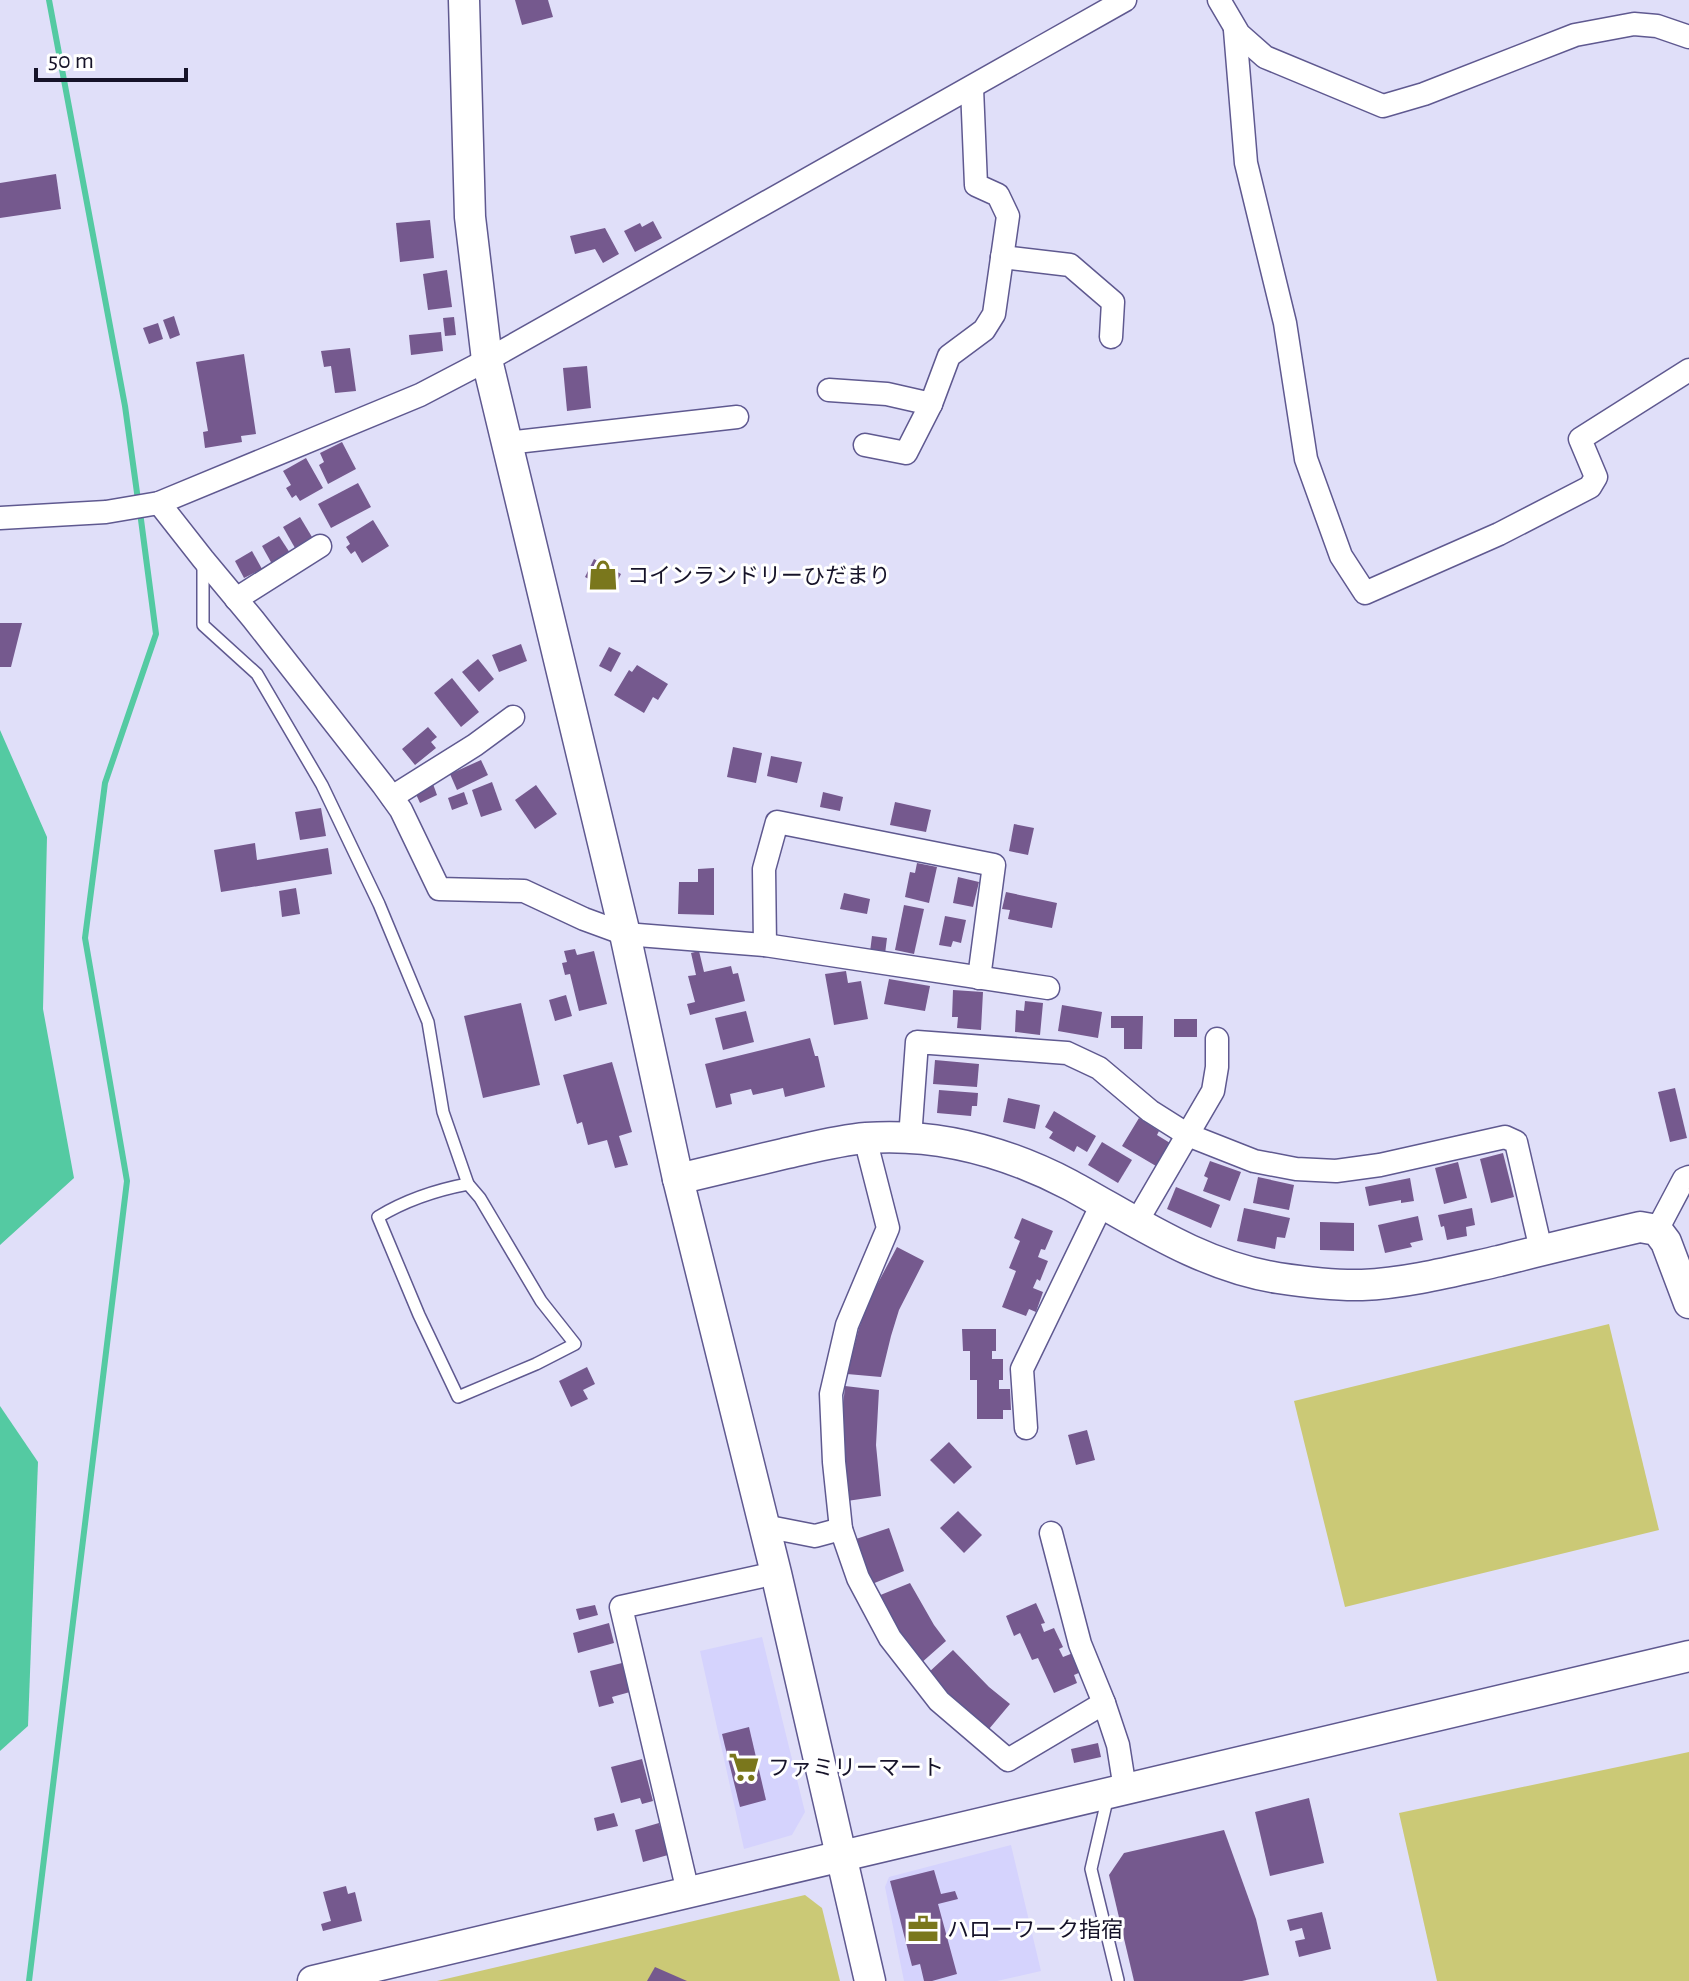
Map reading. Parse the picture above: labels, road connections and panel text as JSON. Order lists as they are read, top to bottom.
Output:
{
  "places": {
    "shop": ["コインランドリーひだまり"],
    "supermarket": ["ファミリーマート"],
    "office": ["ハローワーク指宿"]
  },
  "scale_bar": "50 m"
}
